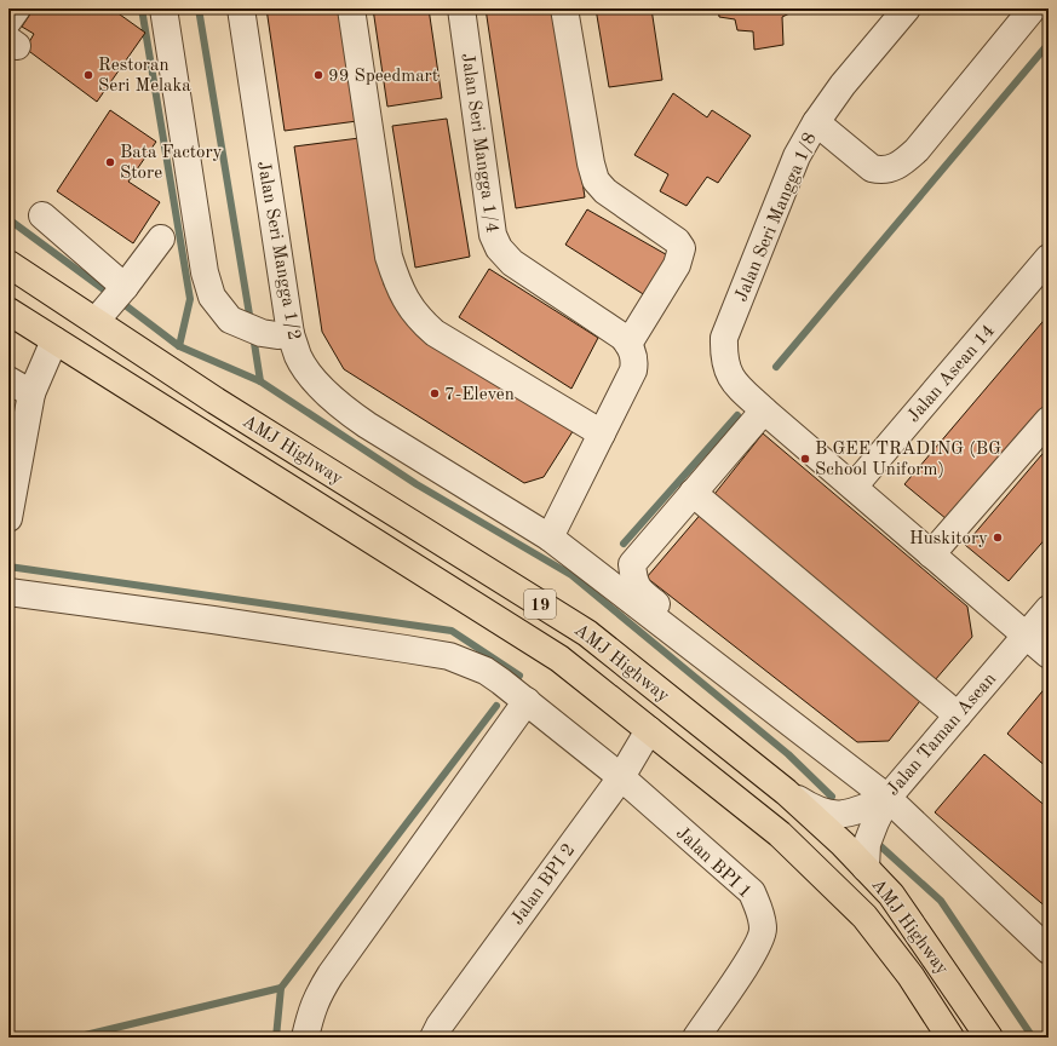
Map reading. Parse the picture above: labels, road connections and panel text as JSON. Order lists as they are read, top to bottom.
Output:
{
  "streets": {
    "highway": ["AMJ Highway", "19"],
    "street": [
      "Jalan Seri Mangga 1/4",
      "Jalan Seri Mangga 1/8",
      "Jalan Seri Mangga 1/2",
      "Jalan Asean 14",
      "Jalan Taman Asean",
      "Jalan BPI 1",
      "Jalan BPI 2"
    ]
  },
  "crossings": [
    ["Jalan Seri Mangga 1/2", "Jalan Taman Asean"],
    ["AMJ Highway", "Jalan Taman Asean"],
    ["AMJ Highway", "Jalan BPI 2"],
    ["Jalan BPI 1", "Jalan BPI 2"]
  ],
  "places": [
    "Restoran Seri Melaka",
    "99 Speedmart",
    "Bata Factory Store",
    "7-Eleven",
    "B GEE TRADING (BG School Uniform)",
    "Huskitory"
  ]
}
